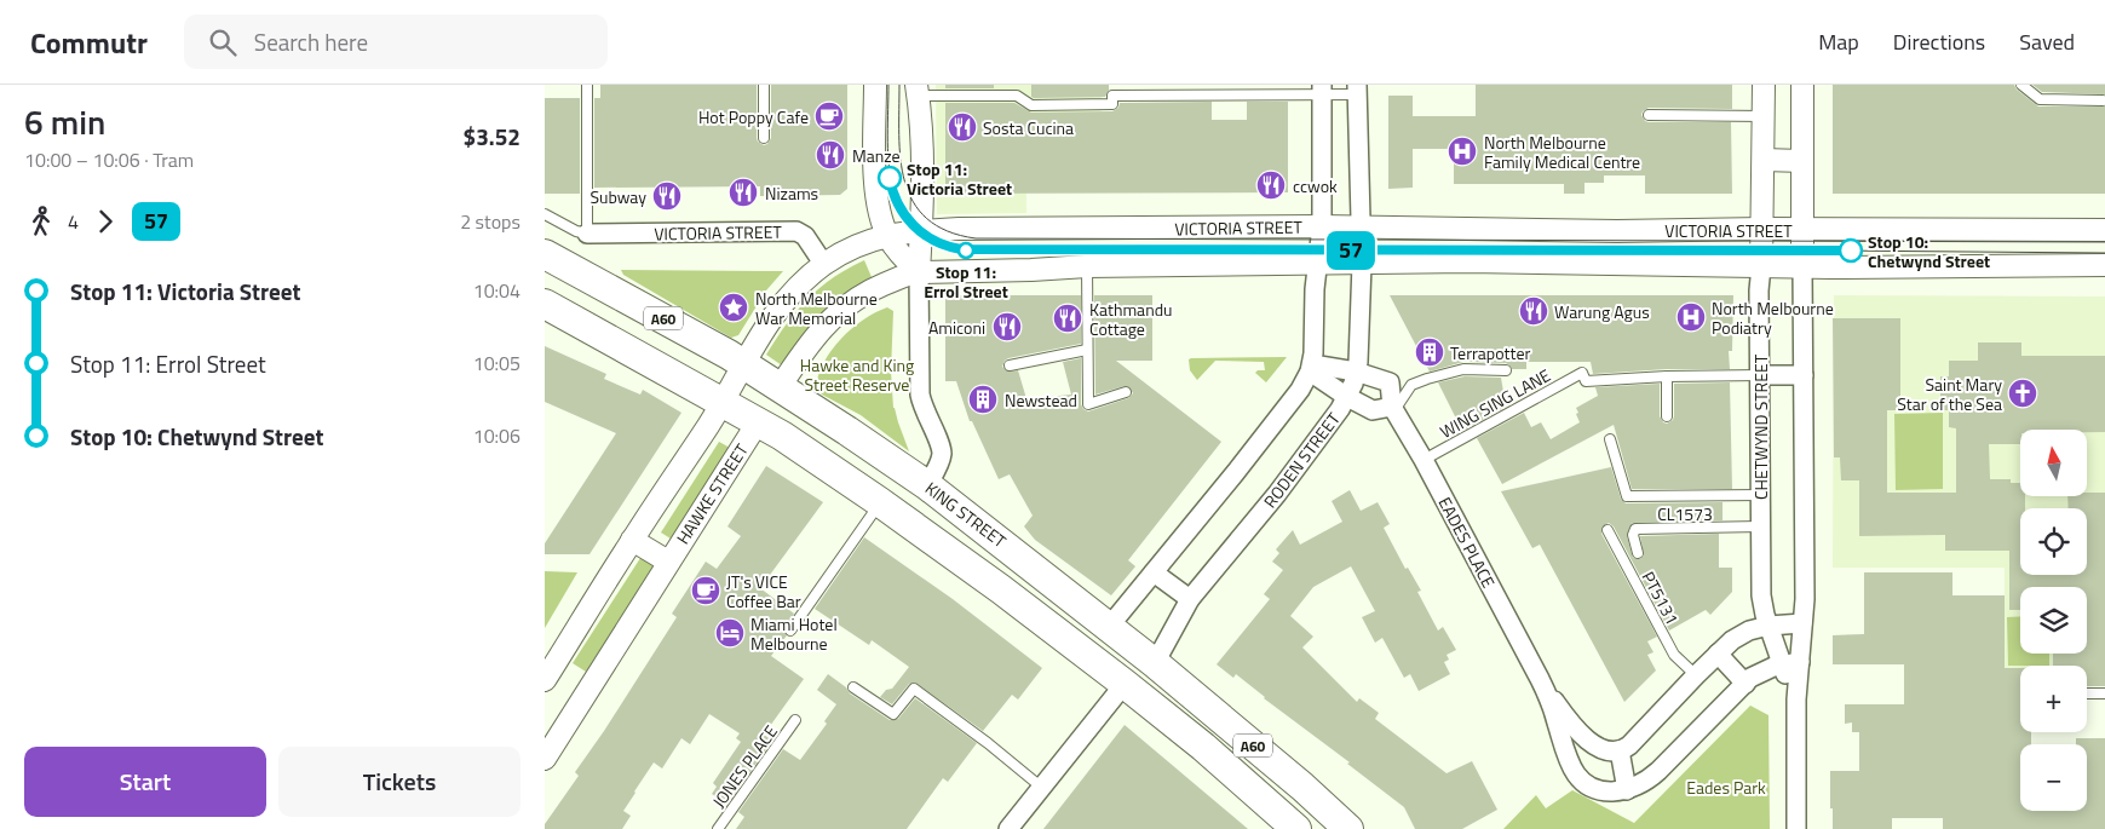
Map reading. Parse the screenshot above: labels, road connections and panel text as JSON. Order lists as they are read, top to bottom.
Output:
{
  "streets": {
    "highway": ["A60", "HAWKE STREET", "KING STREET"],
    "street": [
      "VICTORIA STREET",
      "CHETWYND STREET",
      "RODEN STREET",
      "EADES PLACE"
    ],
    "lane": [
      "WING SING LANE",
      "CL1573",
      "PT5131",
      "JONES PLACE"
    ]
  },
  "crossings": [
    ["VICTORIA STREET", "CHETWYND STREET"],
    ["VICTORIA STREET", "RODEN STREET"],
    ["VICTORIA STREET", "HAWKE STREET"],
    ["A60", "HAWKE STREET"],
    ["WING SING LANE", "EADES PLACE"],
    ["CHETWYND STREET", "CL1573"],
    ["RODEN STREET", "KING STREET"],
    ["RODEN STREET", "EADES PLACE"],
    ["HAWKE STREET", "KING STREET"]
  ],
  "parks": ["Hawke and King Street Reserve", "Eades Park"],
  "places": {
    "cafe": ["Hot Poppy Cafe", "JT's VICE Coffee Bar"],
    "restaurant": [
      "Sosta Cucina",
      "Manze",
      "ccwok",
      "Nizams",
      "Subway",
      "Warung Agus",
      "Kathmandu Cottage",
      "Amiconi"
    ],
    "hospital": ["North Melbourne Family Medical Centre", "North Melbourne Podiatry"],
    "other": ["Stop 11: Victoria Street", "Stop 11: Errol Street", "Stop 10: Chetwynd Street"],
    "place": ["North Melbourne War Memorial"],
    "building": ["Terrapotter", "Newstead"],
    "church": ["Saint Mary Star of the Sea"],
    "hotel": ["Miami Hotel Melbourne"]
  },
  "lines": ["tram line 57"],
  "north": "top",
  "page": {
    "header": "Commutr",
    "search": "Search here",
    "nav": ["Map", "Directions", "Saved"],
    "heading": ["6 min", "10:00 – 10:06 · Tram", "$3.52"],
    "on_map": "57",
    "legs": ["4", "57", "2 stops"],
    "list": [
      {
        "name": "Stop 11: Victoria Street",
        "value": "10:04"
      },
      {
        "name": "Stop 11: Errol Street",
        "value": "10:05"
      },
      {
        "name": "Stop 10: Chetwynd Street",
        "value": "10:06"
      }
    ],
    "map_buttons": ["+", "−"],
    "buttons": ["Start", "Tickets"]
  }
}
